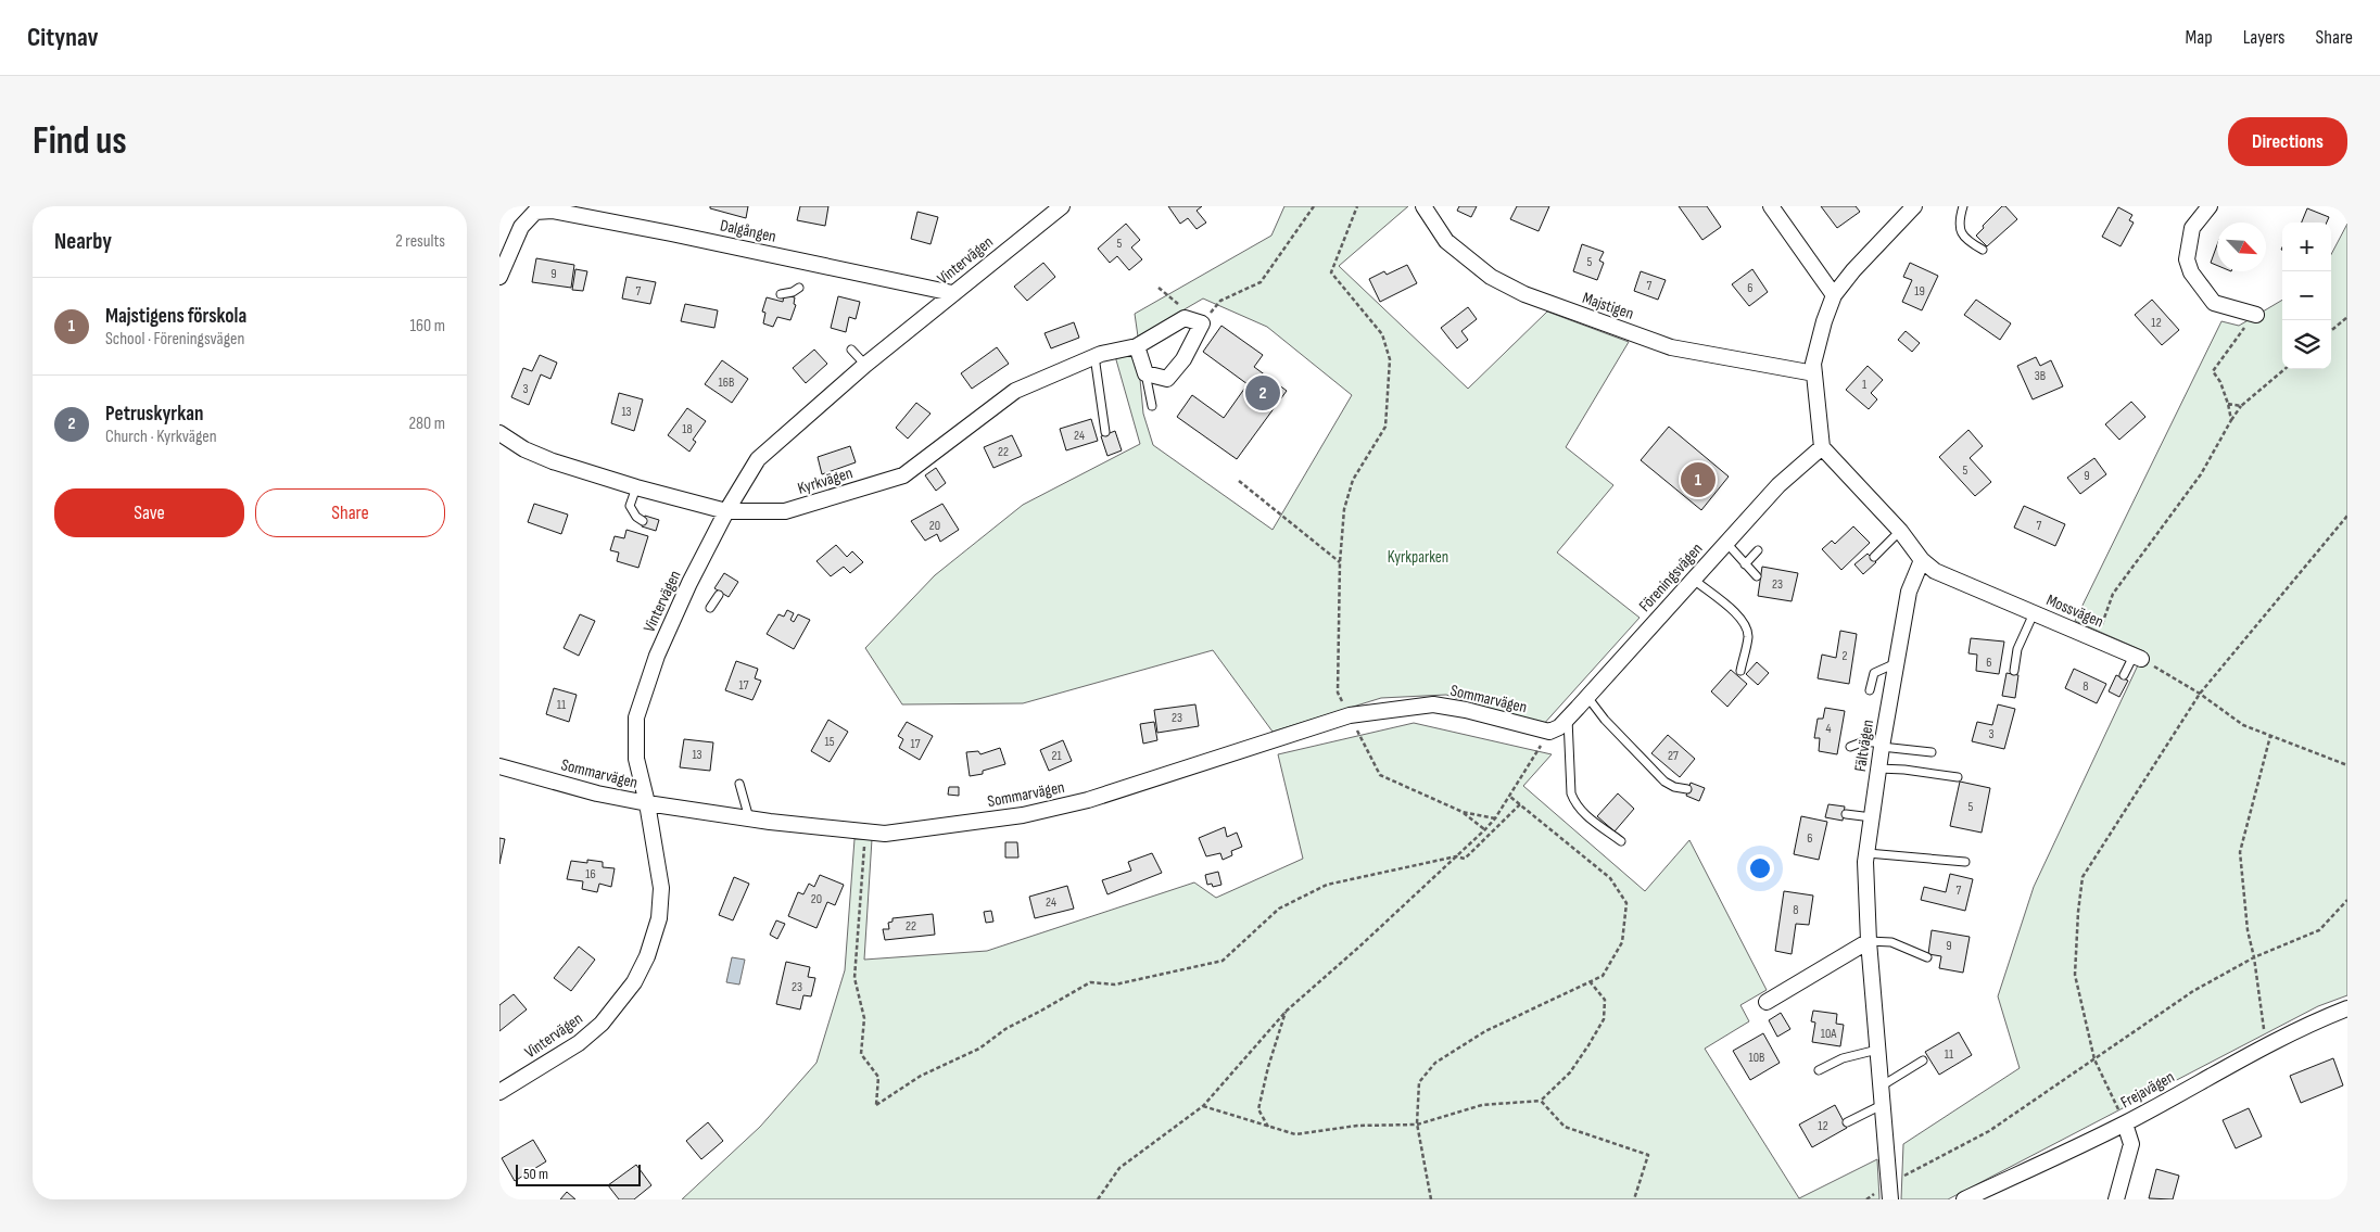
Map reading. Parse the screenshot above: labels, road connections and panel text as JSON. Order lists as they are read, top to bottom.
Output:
{
  "streets": {
    "street": [
      "Dalgången",
      "Vintervägen",
      "Majstigen",
      "Kyrkvägen",
      "Föreningsvägen",
      "Mossvägen",
      "Sommarvägen",
      "Fältvägen",
      "Frejavägen"
    ]
  },
  "crossings": [
    ["Dalgången", "Vintervägen"],
    ["Vintervägen", "Kyrkvägen"],
    ["Vintervägen", "Sommarvägen"],
    ["Föreningsvägen", "Mossvägen"],
    ["Föreningsvägen", "Sommarvägen"],
    ["Mossvägen", "Fältvägen"]
  ],
  "parks": ["Kyrkparken"],
  "house_numbers": [
    "5",
    "5",
    "9",
    "7",
    "6",
    "7",
    "19",
    "12",
    "3B",
    "16B",
    "1",
    "3",
    "13",
    "18",
    "24",
    "22",
    "5",
    "9",
    "20",
    "7",
    "23",
    "2",
    "6",
    "17",
    "8",
    "11",
    "23",
    "4",
    "3",
    "15",
    "17",
    "13",
    "21",
    "27",
    "5",
    "6",
    "16",
    "7",
    "20",
    "24",
    "8",
    "22",
    "9",
    "23",
    "10A",
    "11",
    "10B",
    "12"
  ],
  "scale_bar": "50 m",
  "north": "bottom right",
  "page": {
    "header": "Citynav",
    "nav": ["Map", "Layers", "Share"],
    "buttons": [
      "Directions",
      ["Save", "Share"]
    ],
    "title": "Find us",
    "heading": ["Nearby", "2 results"],
    "map_buttons": ["+", "−"],
    "list": [
      {
        "mark": "1",
        "name": "Majstigens förskola",
        "note": "School · Föreningsvägen",
        "value": "160 m"
      },
      {
        "mark": "2",
        "name": "Petruskyrkan",
        "note": "Church · Kyrkvägen",
        "value": "280 m"
      }
    ],
    "pins": ["2", "1"],
    "scale": "50 m"
  }
}
